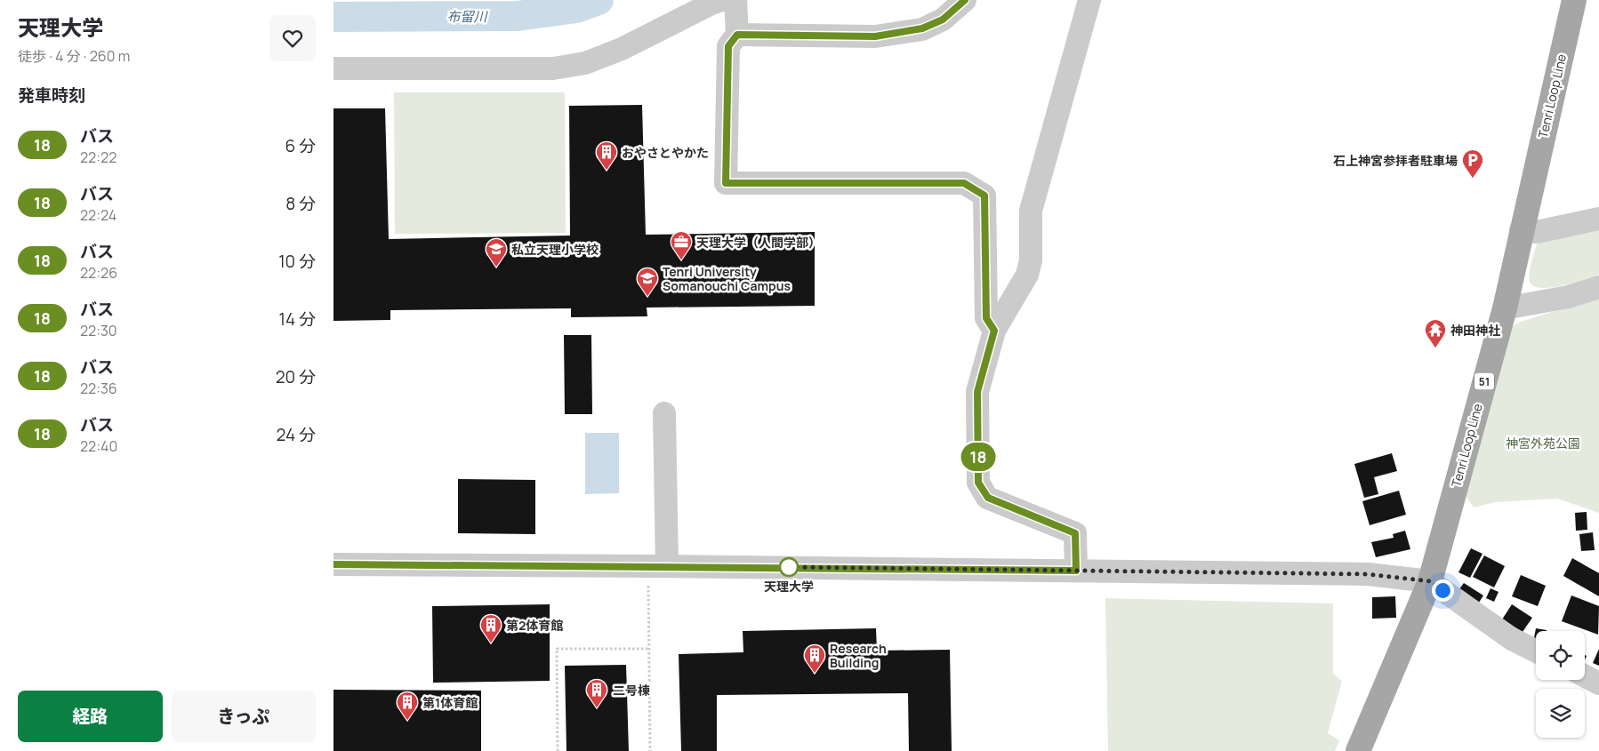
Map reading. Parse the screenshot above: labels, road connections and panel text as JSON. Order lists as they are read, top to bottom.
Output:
{
  "streets": {
    "main road": ["Tenri Loop Line", "51"]
  },
  "water": ["布留川"],
  "parks": ["神宮外苑公園"],
  "places": {
    "building": [
      "おやさとやかた",
      "第2体育館",
      "Research Building",
      "二号棟",
      "第1体育館"
    ],
    "parking": ["石上神宮参拝者駐車場"],
    "office": ["天理大学（人間学部）"],
    "school or university": ["私立天理小学校", "Tenri University Somanouchi Campus"],
    "temple": ["神田神社"],
    "other": ["天理大学"]
  },
  "lines": ["bus line 18"],
  "page": {
    "heading": [
      ["天理大学", "徒歩 · 4 分 · 260 m"],
      "発車時刻"
    ],
    "on_map": "18",
    "list": [
      {
        "mark": "18",
        "name": "バス",
        "note": "22:22",
        "value": "6 分"
      },
      {
        "mark": "18",
        "name": "バス",
        "note": "22:24",
        "value": "8 分"
      },
      {
        "mark": "18",
        "name": "バス",
        "note": "22:26",
        "value": "10 分"
      },
      {
        "mark": "18",
        "name": "バス",
        "note": "22:30",
        "value": "14 分"
      },
      {
        "mark": "18",
        "name": "バス",
        "note": "22:36",
        "value": "20 分"
      },
      {
        "mark": "18",
        "name": "バス",
        "note": "22:40",
        "value": "24 分"
      }
    ],
    "buttons": ["経路", "きっぷ"]
  }
}
